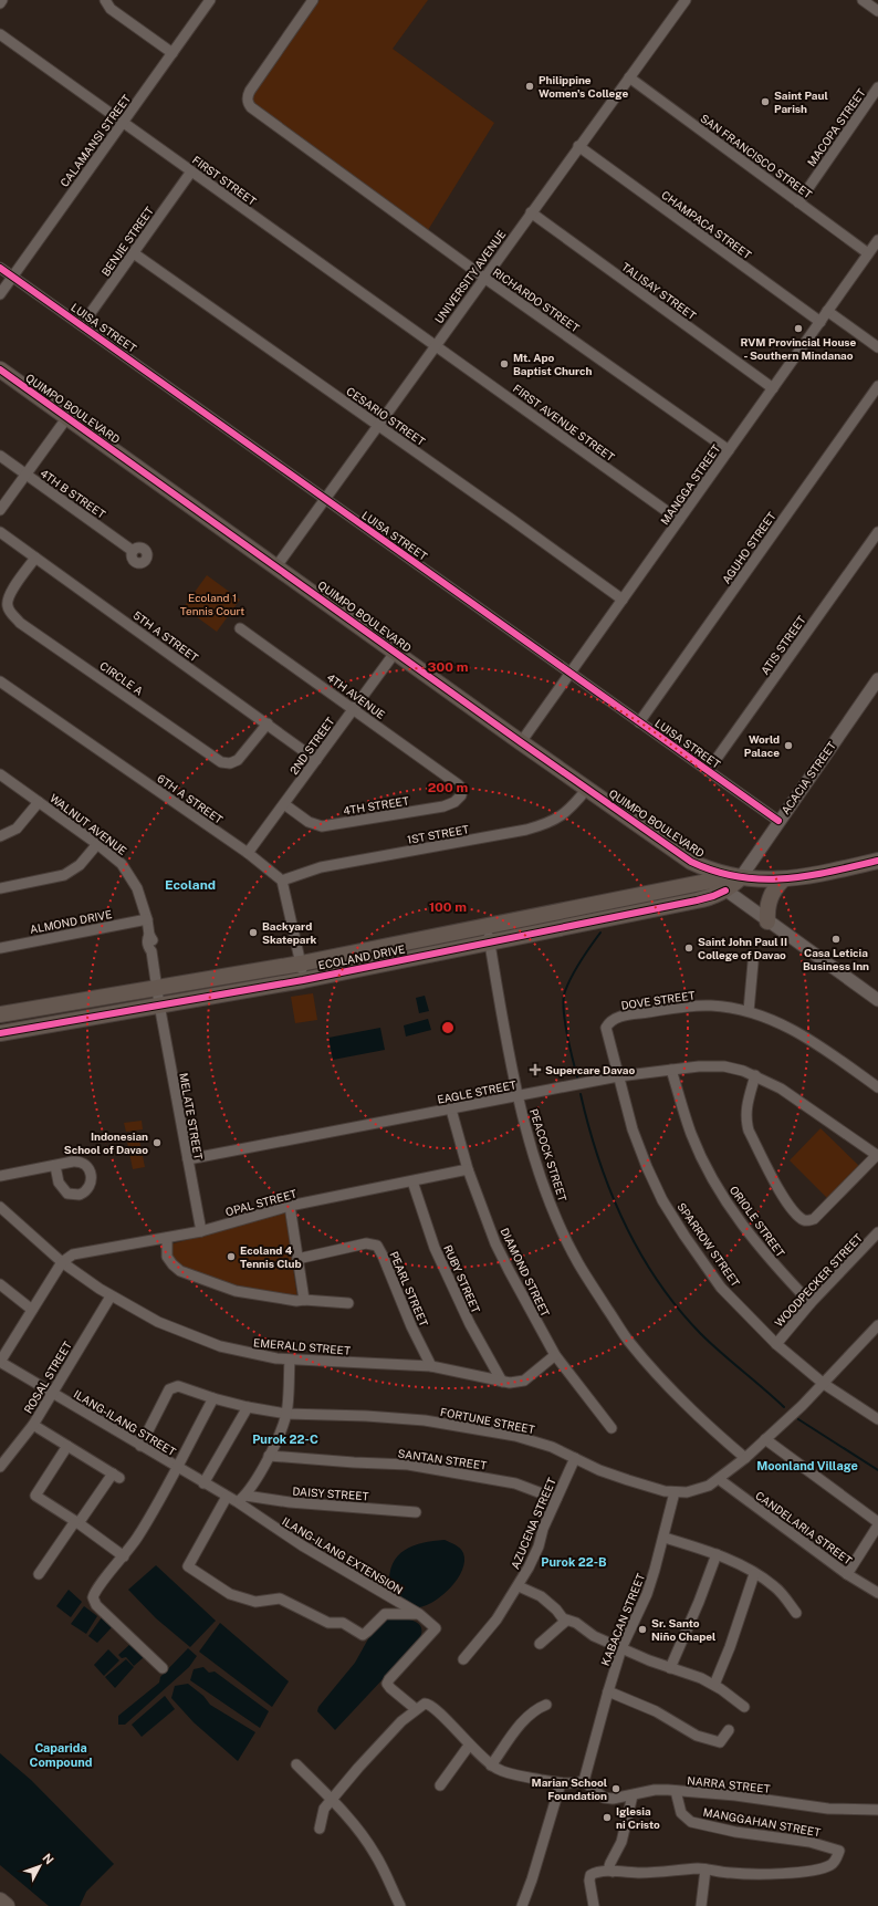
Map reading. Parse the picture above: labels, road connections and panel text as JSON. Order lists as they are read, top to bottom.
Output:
{
  "streets": {
    "main road": ["QUIMPO BOULEVARD", "ECOLAND DRIVE"],
    "street": [
      "MACOPA STREET",
      "CALAMANSI STREET",
      "SAN FRANCISCO STREET",
      "FIRST STREET",
      "CHAMPACA STREET",
      "BENJIE STREET",
      "UNIVERSITY AVENUE",
      "TALISAY STREET",
      "RICHARDO STREET",
      "LUISA STREET",
      "CESARIO STREET",
      "FIRST AVENUE STREET",
      "MANGGA STREET",
      "4TH B STREET",
      "AGUHO STREET",
      "5TH A STREET",
      "ATIS STREET",
      "CIRCLE A",
      "4TH AVENUE",
      "2ND STREET",
      "ACACIA STREET",
      "6TH A STREET",
      "4TH STREET",
      "WALNUT AVENUE",
      "1ST STREET",
      "ALMOND DRIVE",
      "DOVE STREET",
      "EAGLE STREET",
      "MELATE STREET",
      "PEACOCK STREET",
      "OPAL STREET",
      "ORIOLE STREET",
      "SPARROW STREET",
      "DIAMOND STREET",
      "RUBY STREET",
      "WOODPECKER STREET",
      "PEARL STREET",
      "EMERALD STREET",
      "ROSAL STREET",
      "FORTUNE STREET",
      "ILANG-ILANG STREET",
      "SANTAN STREET",
      "DAISY STREET",
      "AZUCENA STREET",
      "CANDELARIA STREET",
      "ILANG-ILANG EXTENSION",
      "KABACAN STREET",
      "NARRA STREET",
      "MANGGAHAN STREET"
    ]
  },
  "crossings": [
    ["MACOPA STREET", "SAN FRANCISCO STREET"],
    ["CALAMANSI STREET", "FIRST STREET"],
    ["CALAMANSI STREET", "LUISA STREET"],
    ["SAN FRANCISCO STREET", "UNIVERSITY AVENUE"],
    ["SAN FRANCISCO STREET", "MANGGA STREET"],
    ["FIRST STREET", "BENJIE STREET"],
    ["FIRST STREET", "UNIVERSITY AVENUE"],
    ["FIRST STREET", "FIRST AVENUE STREET"],
    ["CHAMPACA STREET", "UNIVERSITY AVENUE"],
    ["CHAMPACA STREET", "MANGGA STREET"],
    ["BENJIE STREET", "LUISA STREET"],
    ["BENJIE STREET", "CESARIO STREET"],
    ["UNIVERSITY AVENUE", "TALISAY STREET"],
    ["UNIVERSITY AVENUE", "RICHARDO STREET"],
    ["UNIVERSITY AVENUE", "LUISA STREET"],
    ["UNIVERSITY AVENUE", "QUIMPO BOULEVARD"],
    ["UNIVERSITY AVENUE", "CESARIO STREET"],
    ["UNIVERSITY AVENUE", "FIRST AVENUE STREET"],
    ["TALISAY STREET", "MANGGA STREET"],
    ["RICHARDO STREET", "MANGGA STREET"],
    ["LUISA STREET", "MANGGA STREET"],
    ["LUISA STREET", "AGUHO STREET"],
    ["LUISA STREET", "ATIS STREET"],
    ["LUISA STREET", "ACACIA STREET"],
    ["QUIMPO BOULEVARD", "MANGGA STREET"],
    ["QUIMPO BOULEVARD", "2ND STREET"],
    ["QUIMPO BOULEVARD", "ACACIA STREET"],
    ["QUIMPO BOULEVARD", "1ST STREET"],
    ["QUIMPO BOULEVARD", "ECOLAND DRIVE"],
    ["CESARIO STREET", "MANGGA STREET"],
    ["FIRST AVENUE STREET", "MANGGA STREET"],
    ["5TH A STREET", "CIRCLE A"],
    ["5TH A STREET", "2ND STREET"],
    ["4TH AVENUE", "2ND STREET"],
    ["4TH AVENUE", "4TH STREET"],
    ["2ND STREET", "6TH A STREET"],
    ["2ND STREET", "4TH STREET"],
    ["ACACIA STREET", "ECOLAND DRIVE"],
    ["6TH A STREET", "1ST STREET"],
    ["WALNUT AVENUE", "ALMOND DRIVE"],
    ["WALNUT AVENUE", "ECOLAND DRIVE"],
    ["WALNUT AVENUE", "MELATE STREET"],
    ["ECOLAND DRIVE", "MELATE STREET"],
    ["ECOLAND DRIVE", "PEACOCK STREET"],
    ["DOVE STREET", "EAGLE STREET"],
    ["DOVE STREET", "SPARROW STREET"],
    ["EAGLE STREET", "MELATE STREET"],
    ["EAGLE STREET", "PEACOCK STREET"],
    ["EAGLE STREET", "ORIOLE STREET"],
    ["EAGLE STREET", "SPARROW STREET"],
    ["EAGLE STREET", "DIAMOND STREET"],
    ["MELATE STREET", "OPAL STREET"],
    ["PEACOCK STREET", "FORTUNE STREET"],
    ["OPAL STREET", "DIAMOND STREET"],
    ["OPAL STREET", "RUBY STREET"],
    ["OPAL STREET", "EMERALD STREET"],
    ["ORIOLE STREET", "WOODPECKER STREET"],
    ["SPARROW STREET", "WOODPECKER STREET"],
    ["SPARROW STREET", "FORTUNE STREET"],
    ["DIAMOND STREET", "EMERALD STREET"],
    ["RUBY STREET", "EMERALD STREET"],
    ["PEARL STREET", "EMERALD STREET"],
    ["EMERALD STREET", "ROSAL STREET"],
    ["ROSAL STREET", "ILANG-ILANG STREET"],
    ["FORTUNE STREET", "ILANG-ILANG STREET"],
    ["FORTUNE STREET", "AZUCENA STREET"],
    ["FORTUNE STREET", "CANDELARIA STREET"],
    ["FORTUNE STREET", "KABACAN STREET"],
    ["ILANG-ILANG STREET", "DAISY STREET"],
    ["ILANG-ILANG STREET", "ILANG-ILANG EXTENSION"],
    ["SANTAN STREET", "AZUCENA STREET"],
    ["DAISY STREET", "ILANG-ILANG EXTENSION"],
    ["KABACAN STREET", "NARRA STREET"],
    ["NARRA STREET", "MANGGAHAN STREET"]
  ],
  "districts": [
    "Ecoland",
    "Purok 22-C",
    "Moonland Village",
    "Purok 22-B",
    "Caparida Compound"
  ],
  "parks": ["Ecoland 1 Tennis Court"],
  "places": {
    "other": [
      "Philippine Women's College",
      "Saint Paul Parish",
      "RVM Provincial House - Southern Mindanao",
      "Mt. Apo Baptist Church",
      "World Palace",
      "Backyard Skatepark",
      "Casa Leticia Business Inn",
      "Saint John Paul II College of Davao",
      "Indonesian School of Davao",
      "Ecoland 4 Tennis Club",
      "Sr. Santo Niño Chapel",
      "Marian School Foundation",
      "Iglesia ni Cristo"
    ],
    "health": ["Supercare Davao"]
  },
  "north": "top right",
  "rings": ["300 m", "200 m", "100 m"]
}
